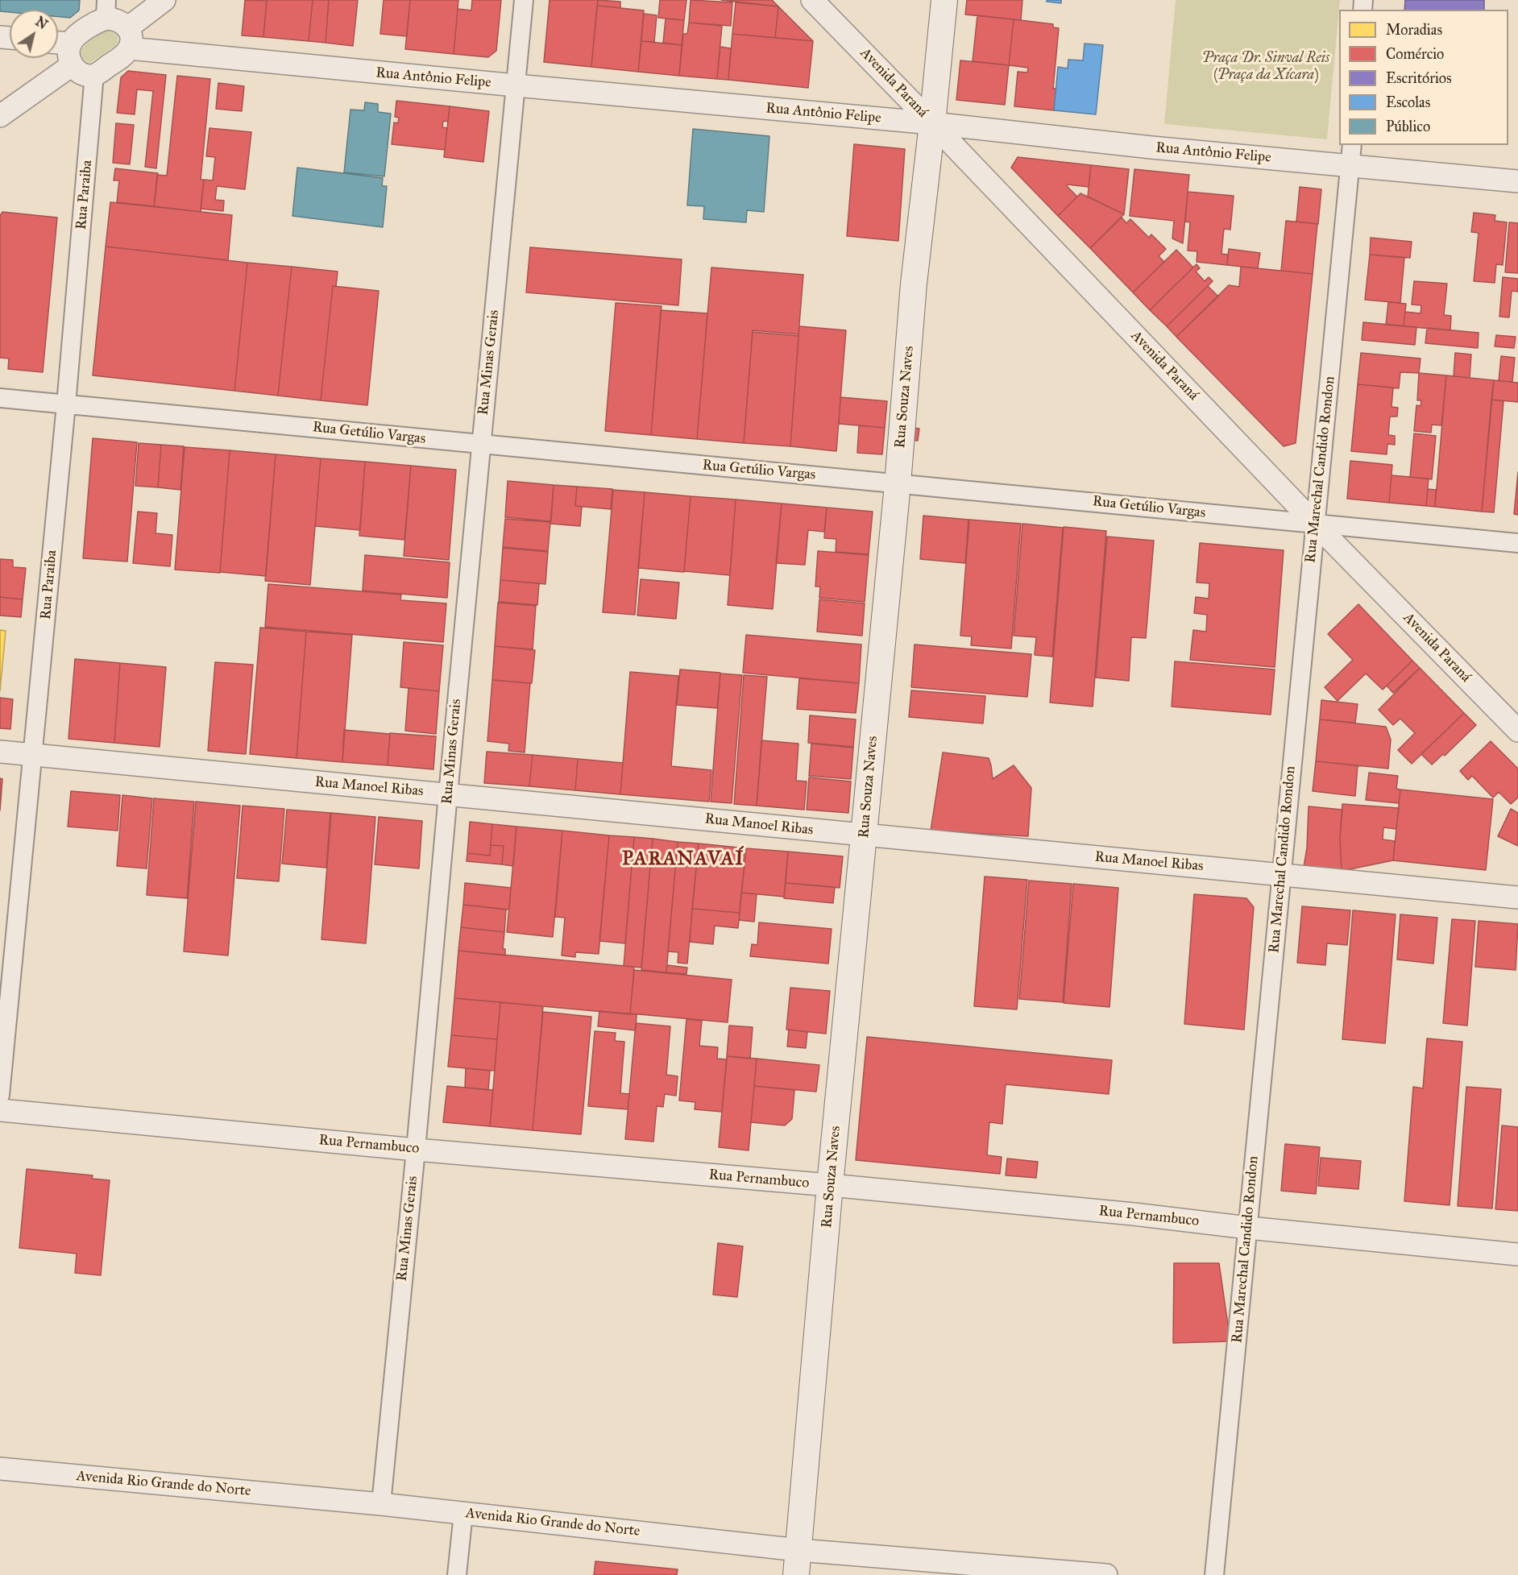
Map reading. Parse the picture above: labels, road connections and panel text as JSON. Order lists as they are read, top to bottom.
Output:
{
  "streets": {
    "main road": ["Rua Souza Naves"],
    "street": [
      "Rua Antônio Felipe",
      "Avenida Paraná",
      "Rua Paraiba",
      "Rua Minas Gerais",
      "Rua Getúlio Vargas",
      "Rua Marechal Candido Rondon",
      "Rua Manoel Ribas",
      "Rua Pernambuco",
      "Avenida Rio Grande do Norte"
    ]
  },
  "crossings": [
    ["Rua Antônio Felipe", "Avenida Paraná"],
    ["Rua Antônio Felipe", "Rua Minas Gerais"],
    ["Rua Antônio Felipe", "Rua Souza Naves"],
    ["Rua Antônio Felipe", "Rua Marechal Candido Rondon"],
    ["Avenida Paraná", "Rua Souza Naves"],
    ["Avenida Paraná", "Rua Getúlio Vargas"],
    ["Avenida Paraná", "Rua Marechal Candido Rondon"],
    ["Rua Paraiba", "Rua Getúlio Vargas"],
    ["Rua Paraiba", "Rua Manoel Ribas"],
    ["Rua Minas Gerais", "Rua Getúlio Vargas"],
    ["Rua Minas Gerais", "Rua Manoel Ribas"],
    ["Rua Minas Gerais", "Rua Pernambuco"],
    ["Rua Minas Gerais", "Avenida Rio Grande do Norte"],
    ["Rua Souza Naves", "Rua Getúlio Vargas"],
    ["Rua Souza Naves", "Rua Manoel Ribas"],
    ["Rua Souza Naves", "Rua Pernambuco"],
    ["Rua Souza Naves", "Avenida Rio Grande do Norte"],
    ["Rua Getúlio Vargas", "Rua Marechal Candido Rondon"],
    ["Rua Marechal Candido Rondon", "Rua Manoel Ribas"],
    ["Rua Marechal Candido Rondon", "Rua Pernambuco"]
  ],
  "districts": ["PARANAVAÍ"],
  "parks": ["Praça Dr. Sinval Reis (Praça da Xícara)"],
  "legend": [
    "Moradias",
    "Comércio",
    "Escritórios",
    "Escolas",
    "Público"
  ],
  "north": "top right"
}
